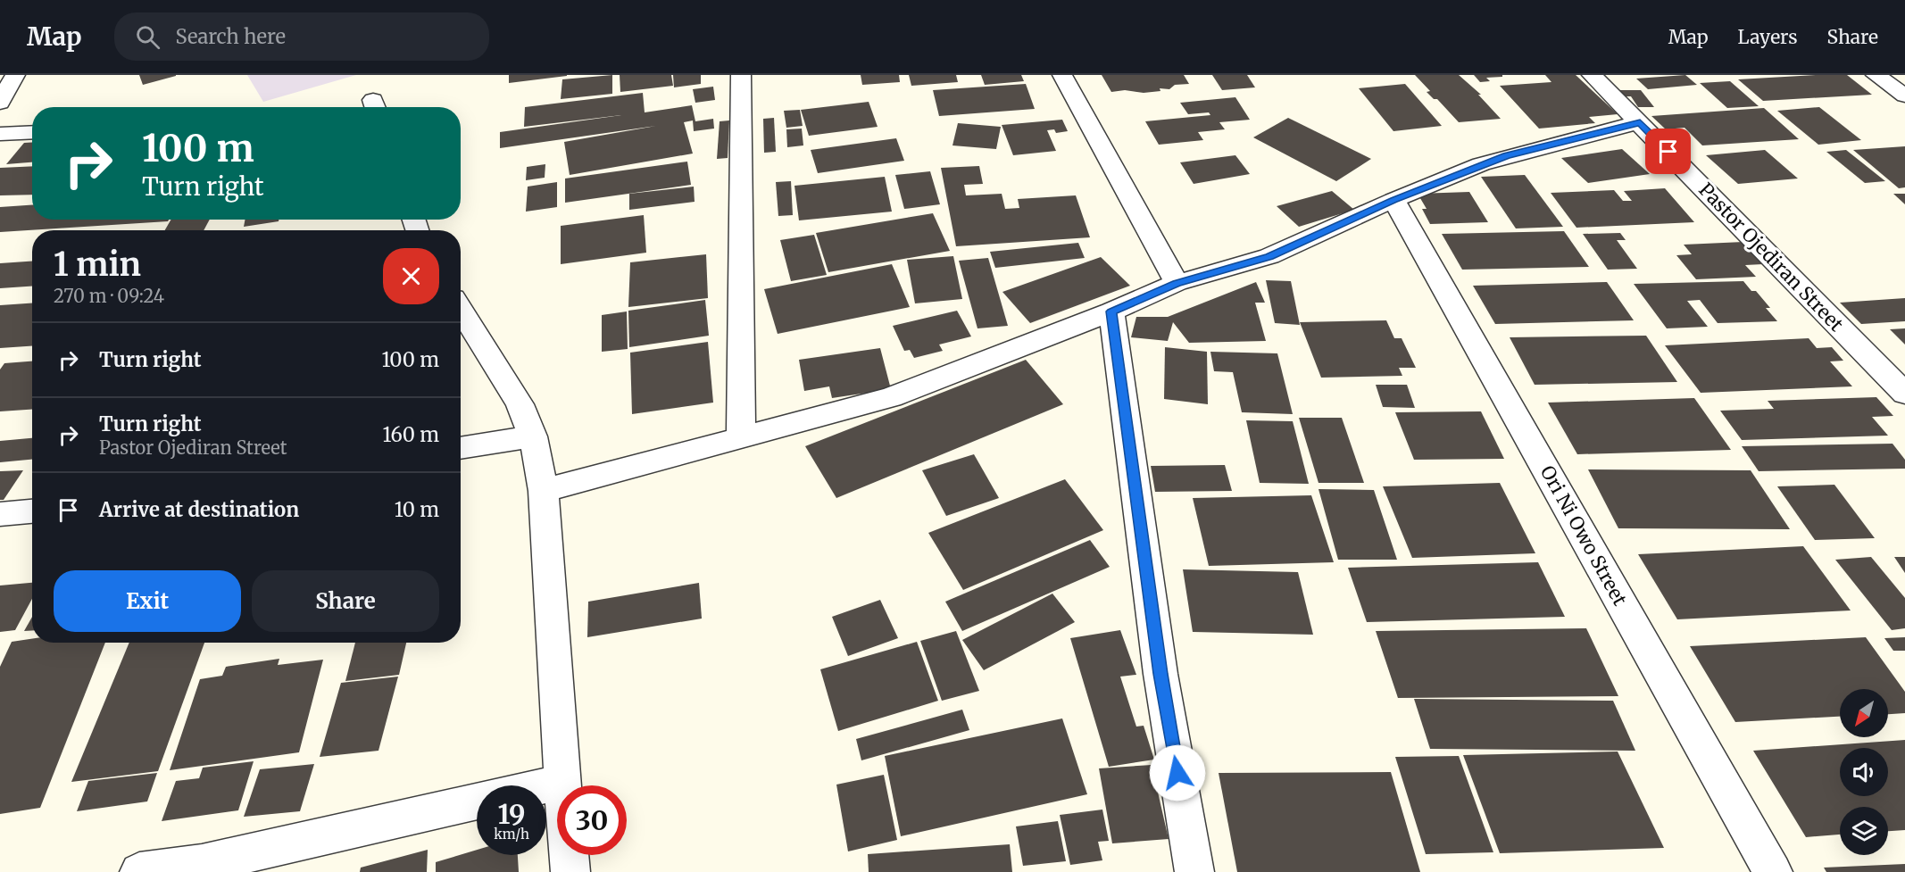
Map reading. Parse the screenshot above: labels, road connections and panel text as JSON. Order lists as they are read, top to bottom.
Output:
{
  "streets": {
    "street": ["Pastor Ojediran Street", "Ori Ni Owo Street"]
  },
  "north": "bottom left",
  "page": {
    "header": "Map",
    "search": "Search here",
    "nav": ["Map", "Layers", "Share"],
    "turn": ["100 m", "Turn right"],
    "heading": ["1 min", "270 m · 09:24"],
    "list": [
      {
        "name": "Turn right",
        "value": "100 m"
      },
      {
        "name": "Turn right",
        "note": "Pastor Ojediran Street",
        "value": "160 m"
      },
      {
        "name": "Arrive at destination",
        "value": "10 m"
      }
    ],
    "buttons": ["Exit", "Share"],
    "speed": "19 km/h",
    "limit": "30"
  }
}
